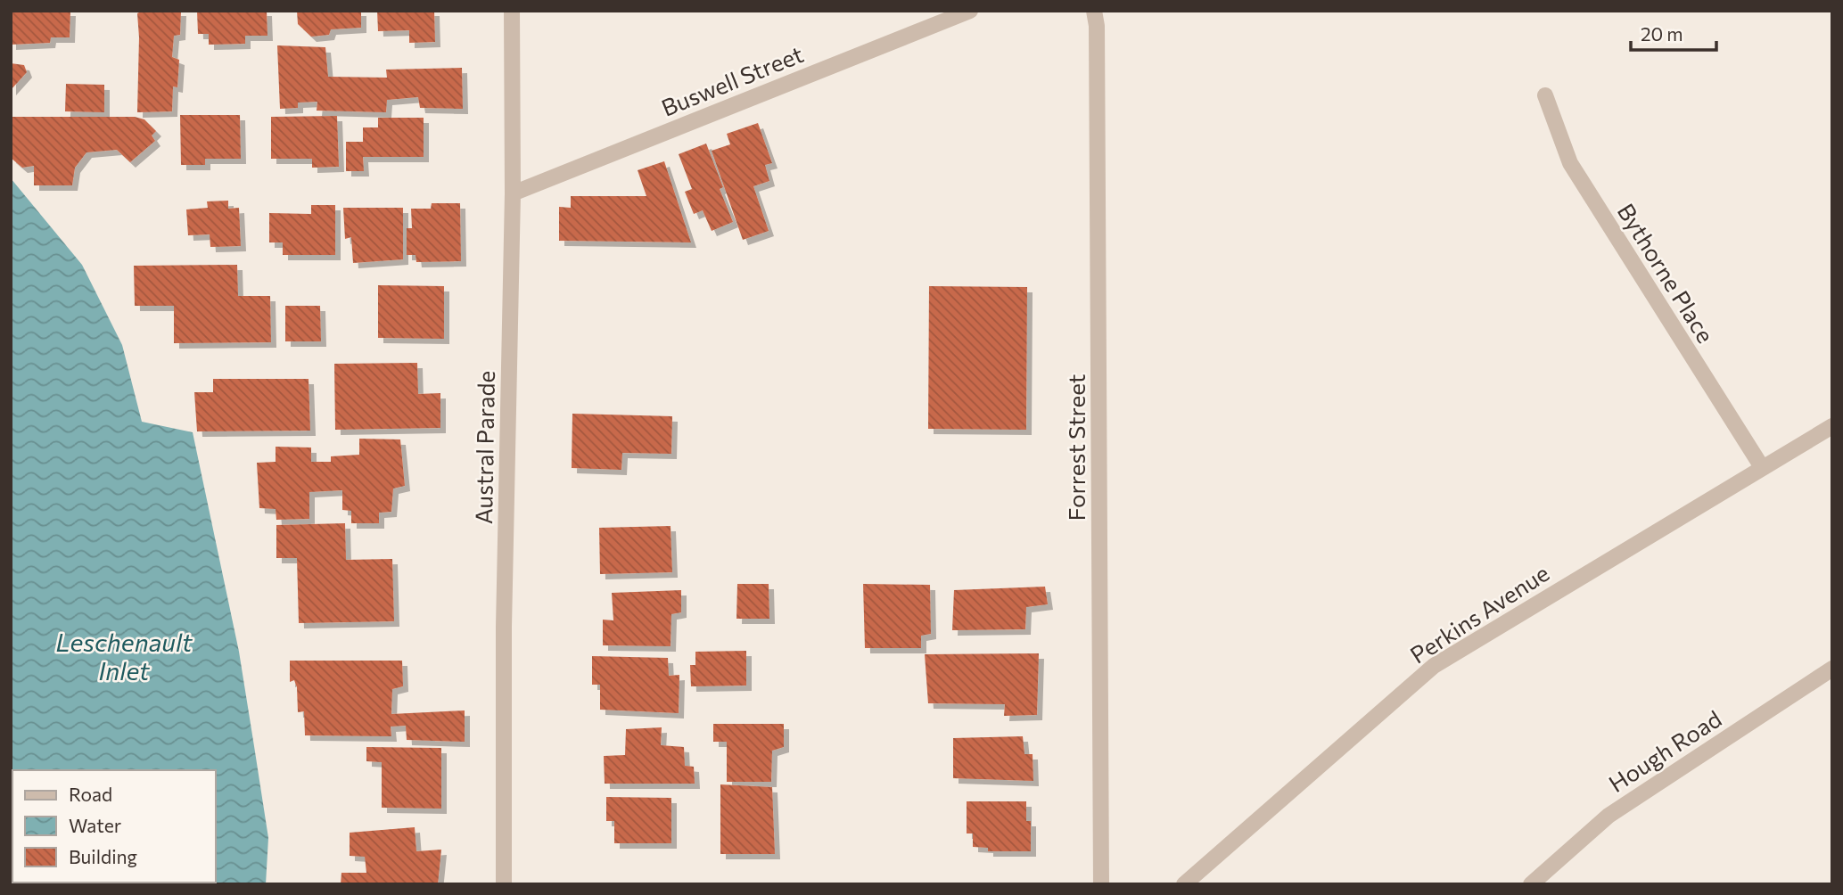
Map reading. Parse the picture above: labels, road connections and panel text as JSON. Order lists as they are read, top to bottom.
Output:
{
  "streets": {
    "street": [
      "Buswell Street",
      "Bythorne Place",
      "Austral Parade",
      "Forrest Street",
      "Perkins Avenue",
      "Hough Road"
    ]
  },
  "crossings": [
    ["Buswell Street", "Austral Parade"],
    ["Bythorne Place", "Perkins Avenue"]
  ],
  "water": ["Leschenault Inlet"],
  "legend": ["Road", "Water", "Building"],
  "scale_bar": "20 m"
}
